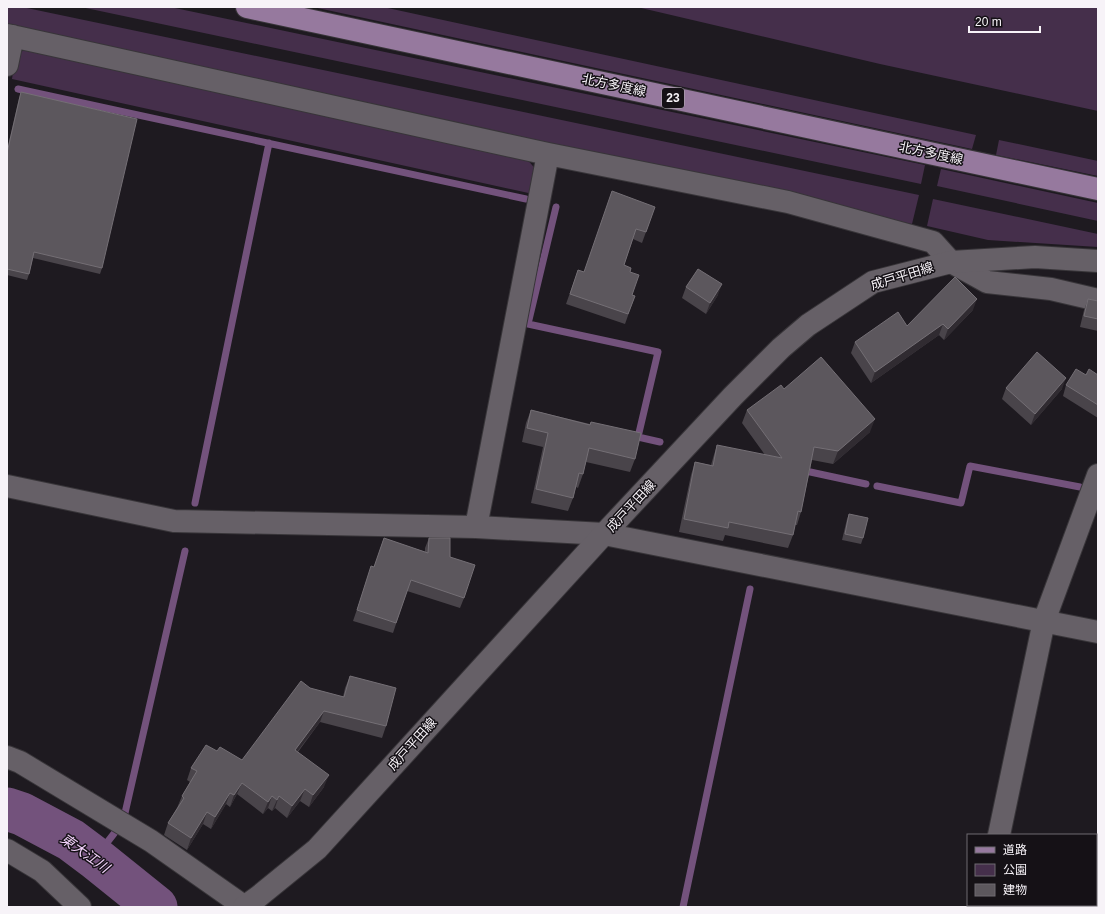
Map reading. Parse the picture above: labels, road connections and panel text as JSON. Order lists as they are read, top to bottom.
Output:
{
  "streets": {
    "main road": ["北方多度線", "23"],
    "street": ["成戸平田線"]
  },
  "water": ["東大江川"],
  "legend": ["道路", "公園", "建物"],
  "scale_bar": "20 m"
}
